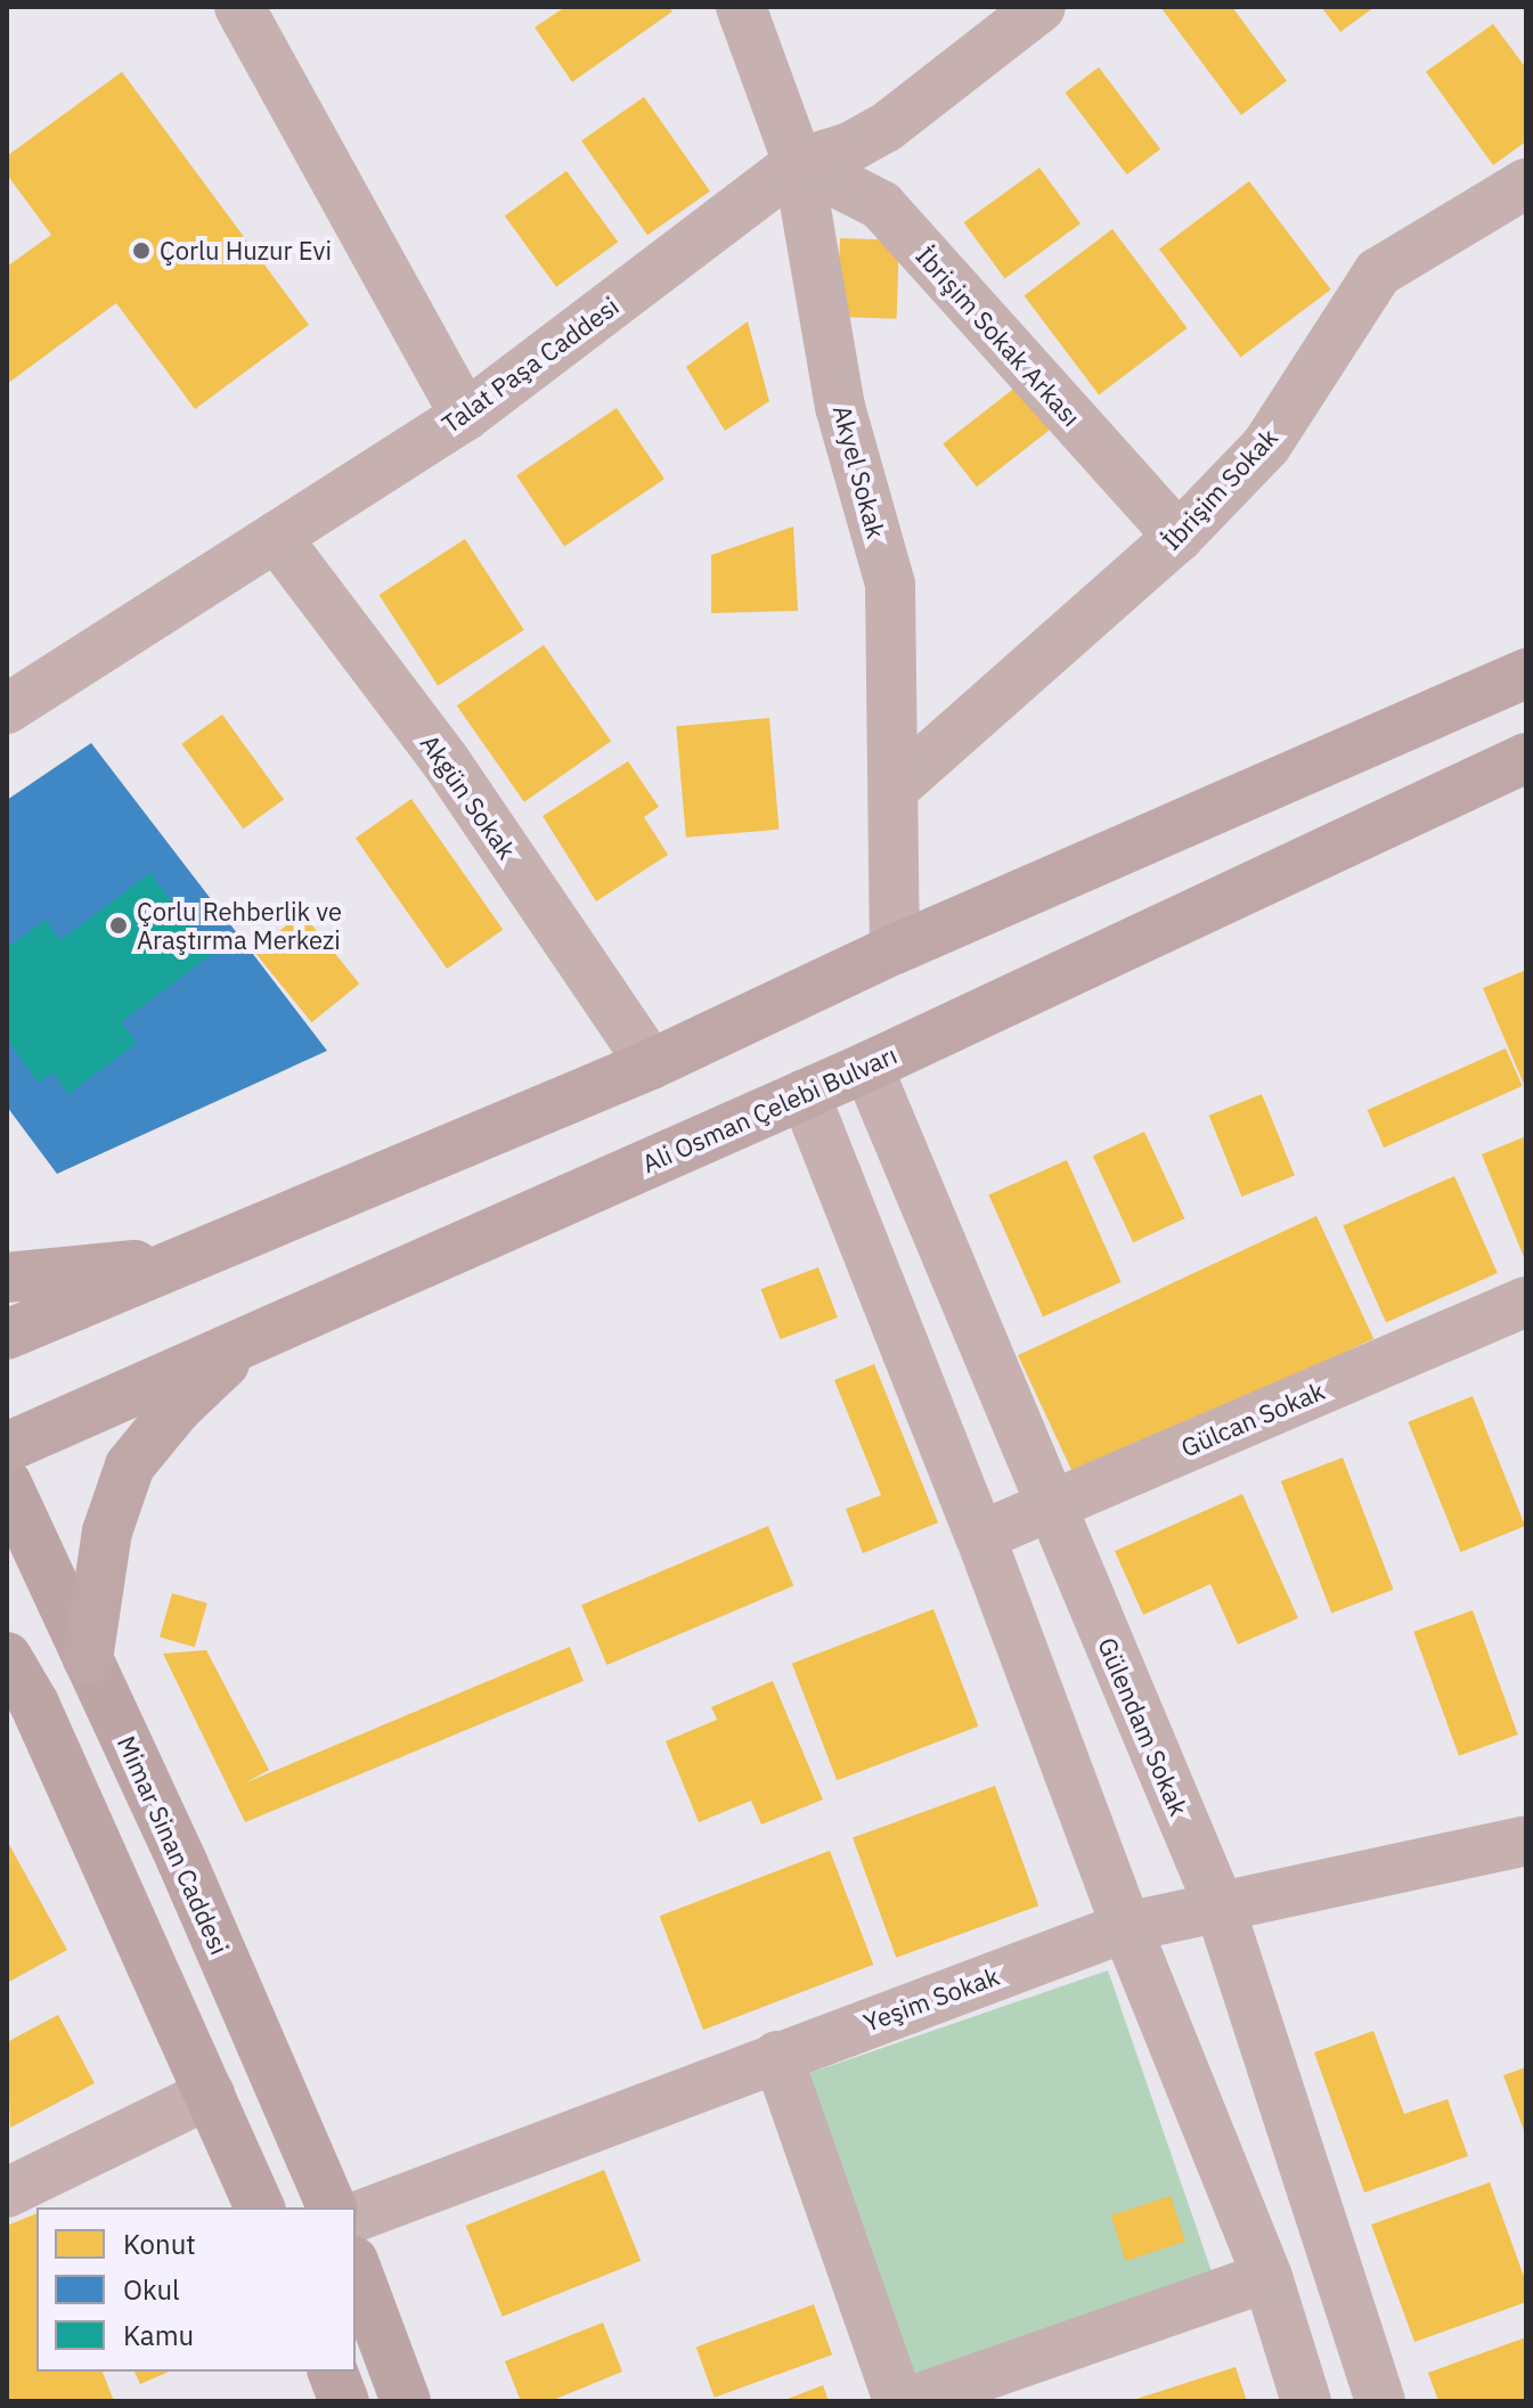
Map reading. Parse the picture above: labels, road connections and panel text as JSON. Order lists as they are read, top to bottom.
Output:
{
  "streets": {
    "main road": ["Ali Osman Çelebi Bulvarı", "Mimar Sinan Caddesi"],
    "street": [
      "İbrişim Sokak Arkası",
      "Talat Paşa Caddesi",
      "Akyel Sokak",
      "İbrişim Sokak",
      "Akgün Sokak",
      "Gülcan Sokak",
      "Gülendam Sokak",
      "Yeşim Sokak"
    ]
  },
  "crossings": [
    ["İbrişim Sokak Arkası", "Talat Paşa Caddesi"],
    ["İbrişim Sokak Arkası", "Akyel Sokak"],
    ["İbrişim Sokak Arkası", "İbrişim Sokak"],
    ["Talat Paşa Caddesi", "Akyel Sokak"],
    ["Talat Paşa Caddesi", "Akgün Sokak"],
    ["Akyel Sokak", "İbrişim Sokak"],
    ["Ali Osman Çelebi Bulvarı", "Gülendam Sokak"],
    ["Gülcan Sokak", "Gülendam Sokak"],
    ["Gülendam Sokak", "Yeşim Sokak"]
  ],
  "places": ["Çorlu Huzur Evi", "Çorlu Rehberlik ve Araştırma Merkezi"],
  "legend": ["Konut", "Okul", "Kamu"]
}
